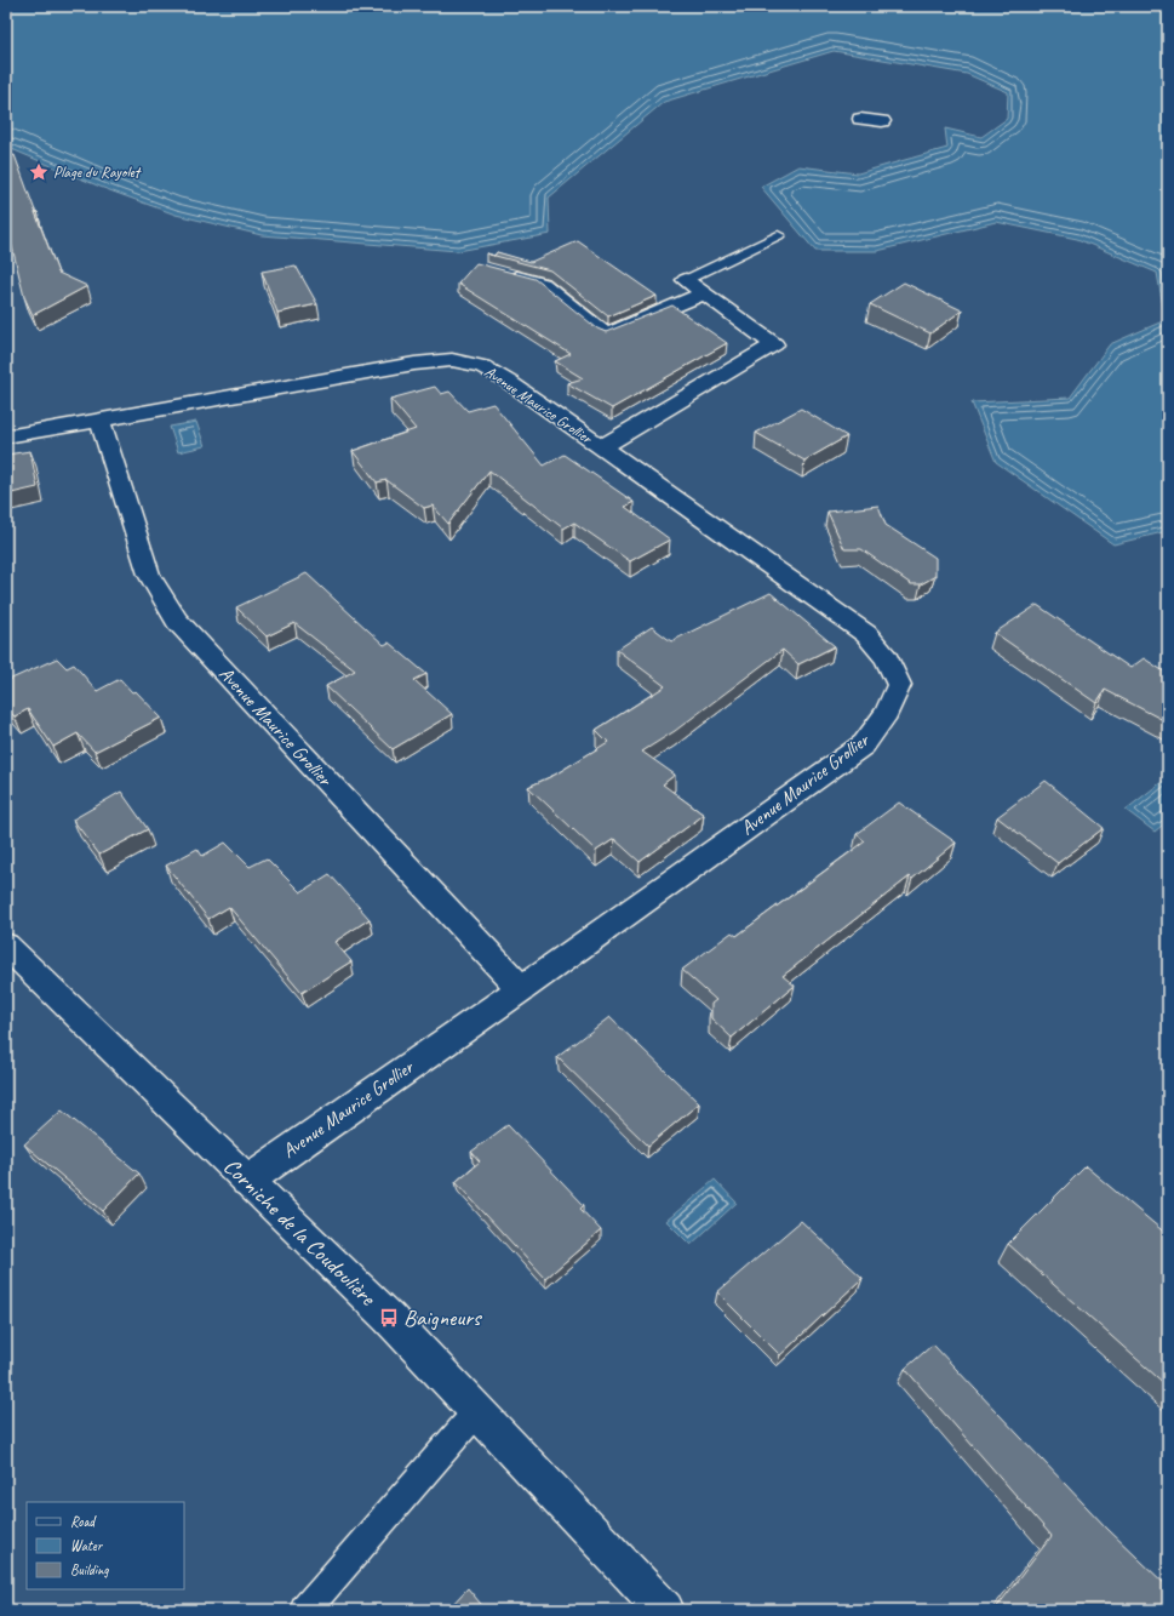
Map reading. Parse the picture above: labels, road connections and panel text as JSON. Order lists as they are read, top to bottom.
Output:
{
  "streets": {
    "street": ["Avenue Maurice Grollier", "Corniche de la Coudoulière"]
  },
  "crossings": [
    ["Avenue Maurice Grollier", "Corniche de la Coudoulière"]
  ],
  "places": {
    "place": ["Plage du Rayolet"],
    "bus stop": ["Baigneurs"]
  },
  "legend": ["Road", "Water", "Building"]
}
